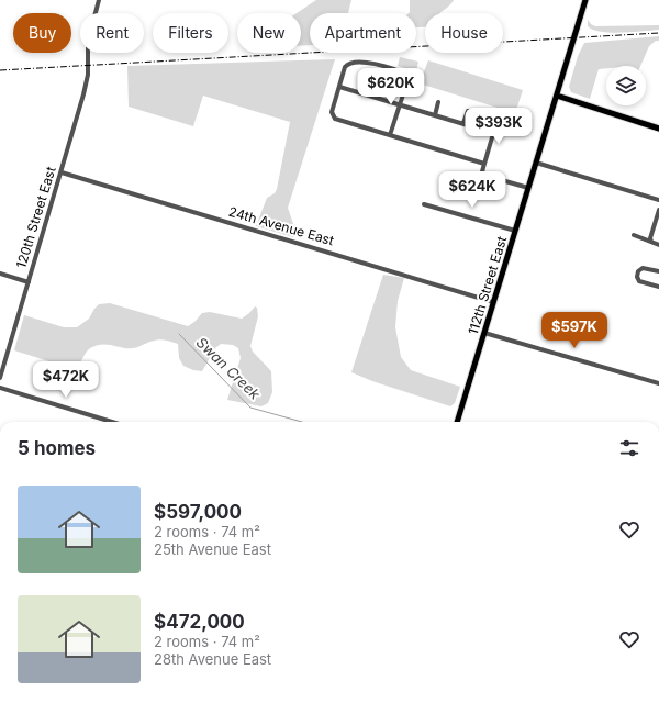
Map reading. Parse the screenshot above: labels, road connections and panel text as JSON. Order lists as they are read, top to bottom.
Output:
{
  "streets": {
    "main road": ["112th Street East"],
    "street": ["120th Street East", "24th Avenue East"]
  },
  "crossings": [
    ["120th Street East", "24th Avenue East"],
    ["24th Avenue East", "112th Street East"]
  ],
  "water": ["Swan Creek"],
  "page": {
    "chip": [
      "Buy",
      "Rent",
      "Filters",
      "New",
      "Apartment",
      "House"
    ],
    "price": [
      "$620K",
      "$393K",
      "$624K",
      "$597K",
      "$472K"
    ],
    "heading": "5 homes",
    "list": [
      {
        "name": "$597,000",
        "note": "2 rooms · 74 m² · 25th Avenue East"
      },
      {
        "name": "$472,000",
        "note": "2 rooms · 74 m² · 28th Avenue East"
      }
    ]
  }
}
